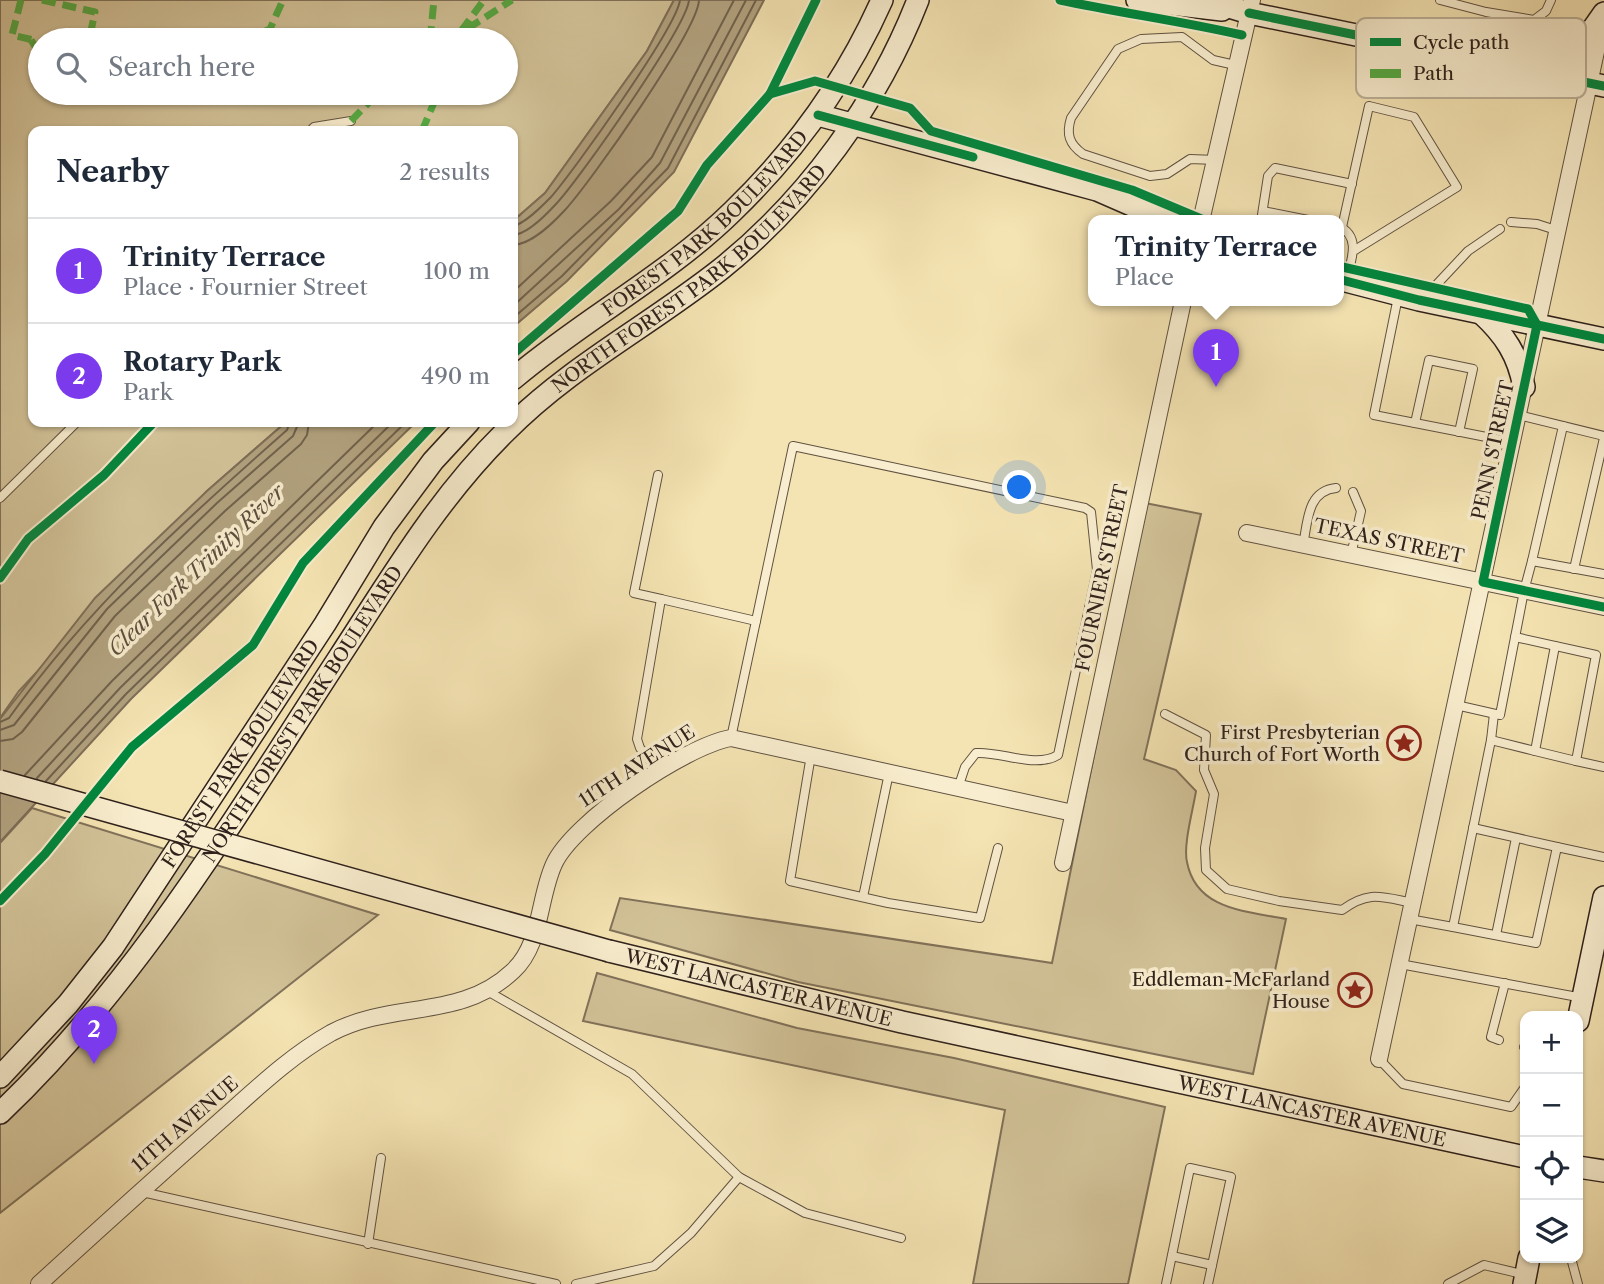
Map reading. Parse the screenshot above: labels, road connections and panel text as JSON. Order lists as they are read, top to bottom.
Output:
{
  "streets": {
    "main road": ["FOREST PARK BOULEVARD", "NORTH FOREST PARK BOULEVARD", "WEST LANCASTER AVENUE"],
    "street": [
      "PENN STREET",
      "TEXAS STREET",
      "FOURNIER STREET",
      "11TH AVENUE"
    ]
  },
  "crossings": [
    ["FOREST PARK BOULEVARD", "NORTH FOREST PARK BOULEVARD"],
    ["PENN STREET", "TEXAS STREET"]
  ],
  "water": ["Clear Fork Trinity River"],
  "places": {
    "place": ["First Presbyterian Church of Fort Worth", "Eddleman-McFarland House"]
  },
  "legend": ["Cycle path", "Path"],
  "page": {
    "search": "Search here",
    "heading": ["Nearby", "2 results"],
    "popup": ["Trinity Terrace", "Place"],
    "list": [
      {
        "mark": "1",
        "name": "Trinity Terrace",
        "note": "Place · Fournier Street",
        "value": "100 m"
      },
      {
        "mark": "2",
        "name": "Rotary Park",
        "note": "Park",
        "value": "490 m"
      }
    ],
    "pins": ["1", "2"],
    "map_buttons": ["+", "−"]
  }
}
